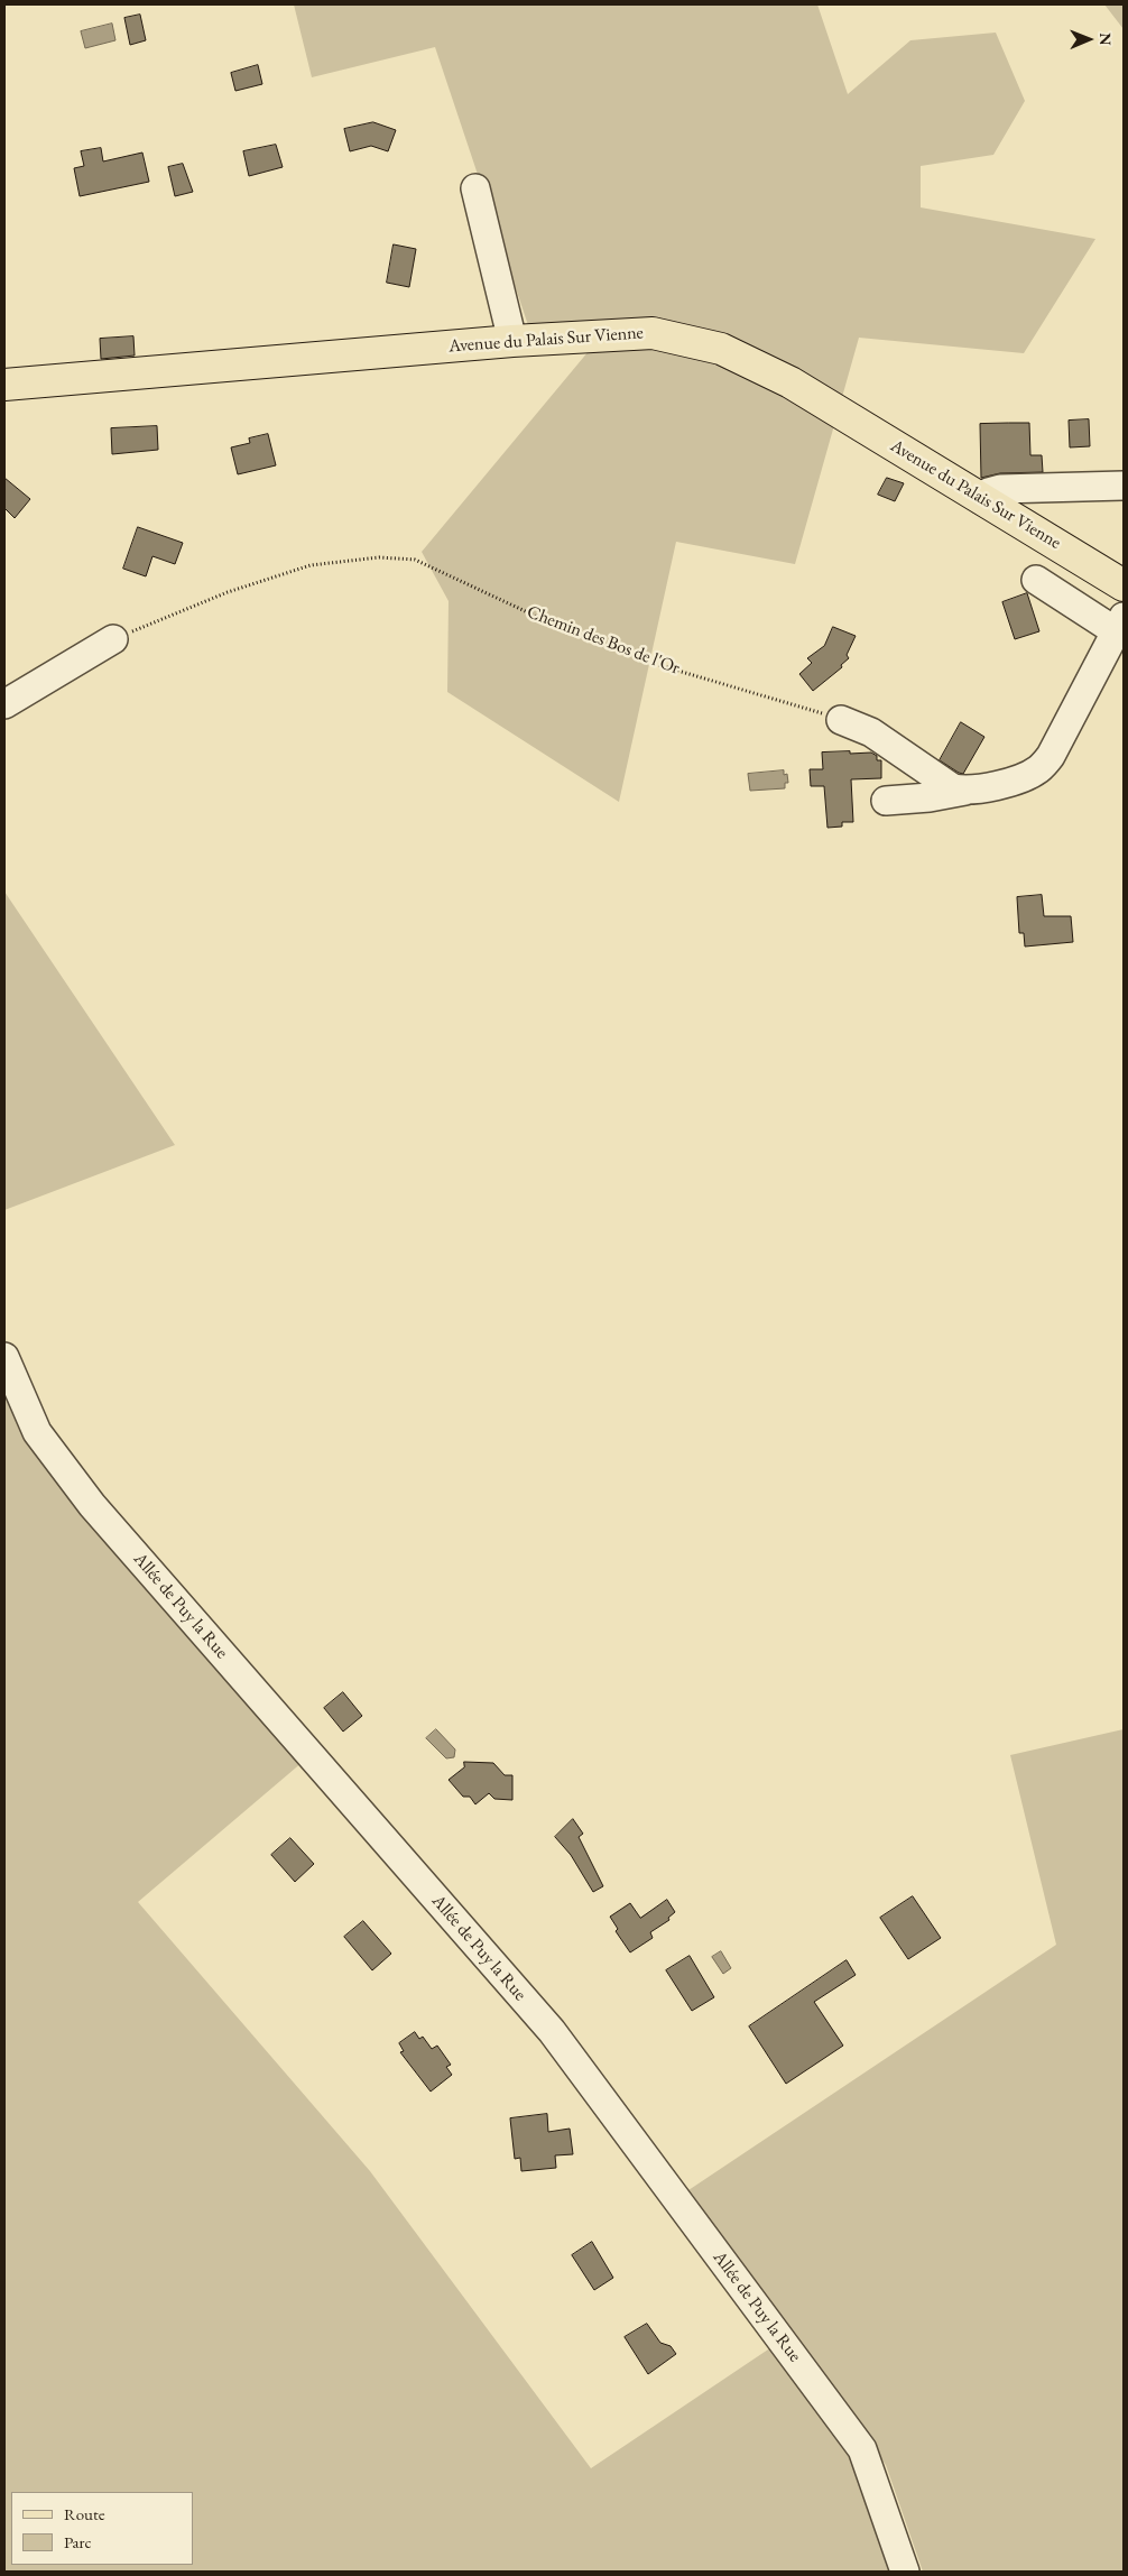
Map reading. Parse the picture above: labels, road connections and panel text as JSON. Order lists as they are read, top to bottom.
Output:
{
  "streets": {
    "main road": ["Avenue du Palais Sur Vienne"],
    "street": ["Allée de Puy la Rue"],
    "path": ["Chemin des Bos de l'Or"]
  },
  "legend": ["Route", "Parc"],
  "north": "right"
}
